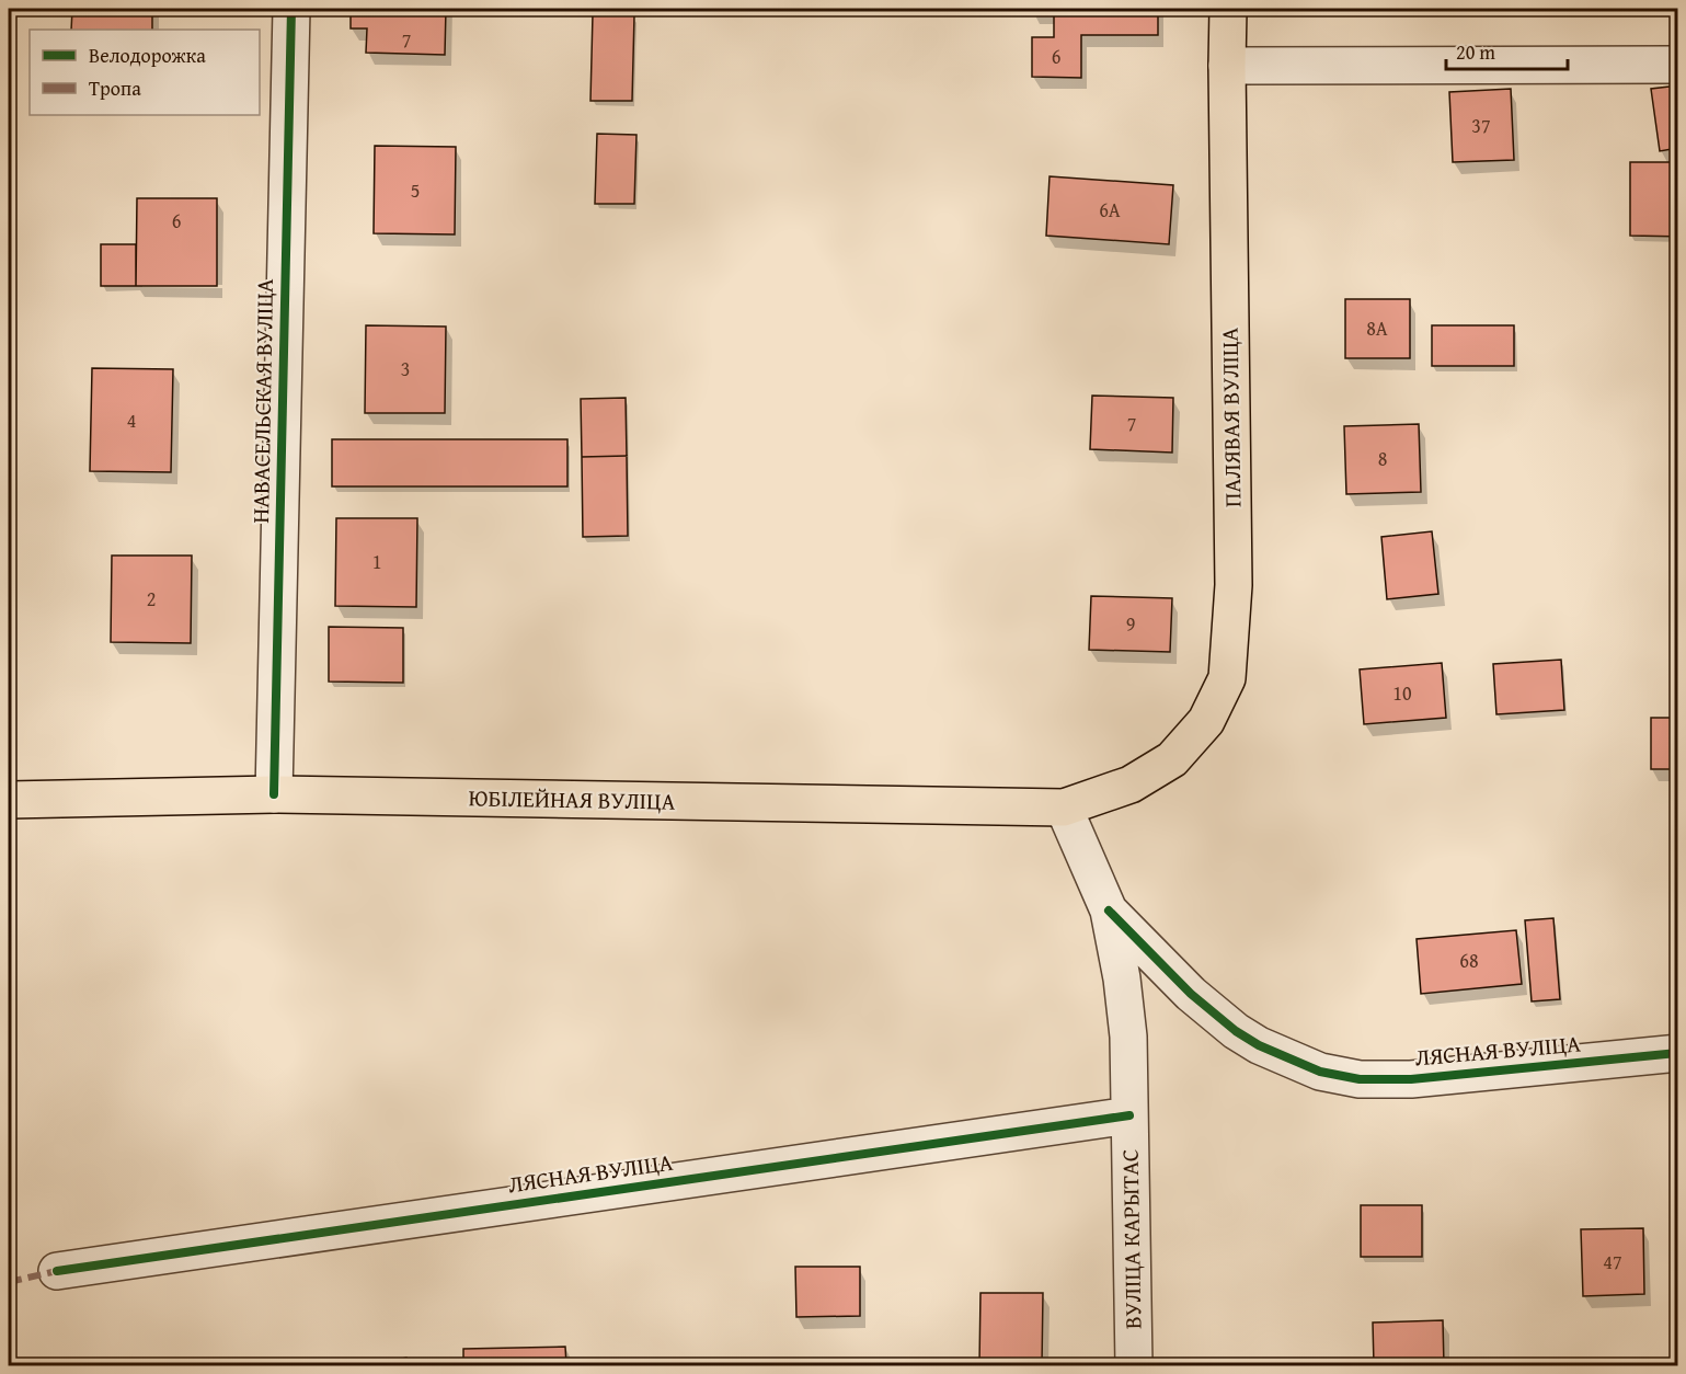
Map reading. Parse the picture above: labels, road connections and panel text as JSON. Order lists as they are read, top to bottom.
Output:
{
  "streets": {
    "main road": ["ПАЛЯВАЯ ВУЛІЦА", "ЮБІЛЕЙНАЯ ВУЛІЦА"],
    "street": ["НАВАСЕЛЬСКАЯ ВУЛІЦА", "ЛЯСНАЯ ВУЛІЦА", "ВУЛІЦА КАРЫТАС"]
  },
  "crossings": [
    ["НАВАСЕЛЬСКАЯ ВУЛІЦА", "ЮБІЛЕЙНАЯ ВУЛІЦА"],
    ["ПАЛЯВАЯ ВУЛІЦА", "ЮБІЛЕЙНАЯ ВУЛІЦА"],
    ["ЮБІЛЕЙНАЯ ВУЛІЦА", "ВУЛІЦА КАРЫТАС"],
    ["ЛЯСНАЯ ВУЛІЦА", "ВУЛІЦА КАРЫТАС"]
  ],
  "house_numbers": [
    "7",
    "6",
    "37",
    "5",
    "6А",
    "6",
    "8А",
    "3",
    "4",
    "7",
    "8",
    "1",
    "2",
    "9",
    "10",
    "68",
    "47"
  ],
  "legend": ["Велодорожка", "Тропа"],
  "scale_bar": "20 m"
}
